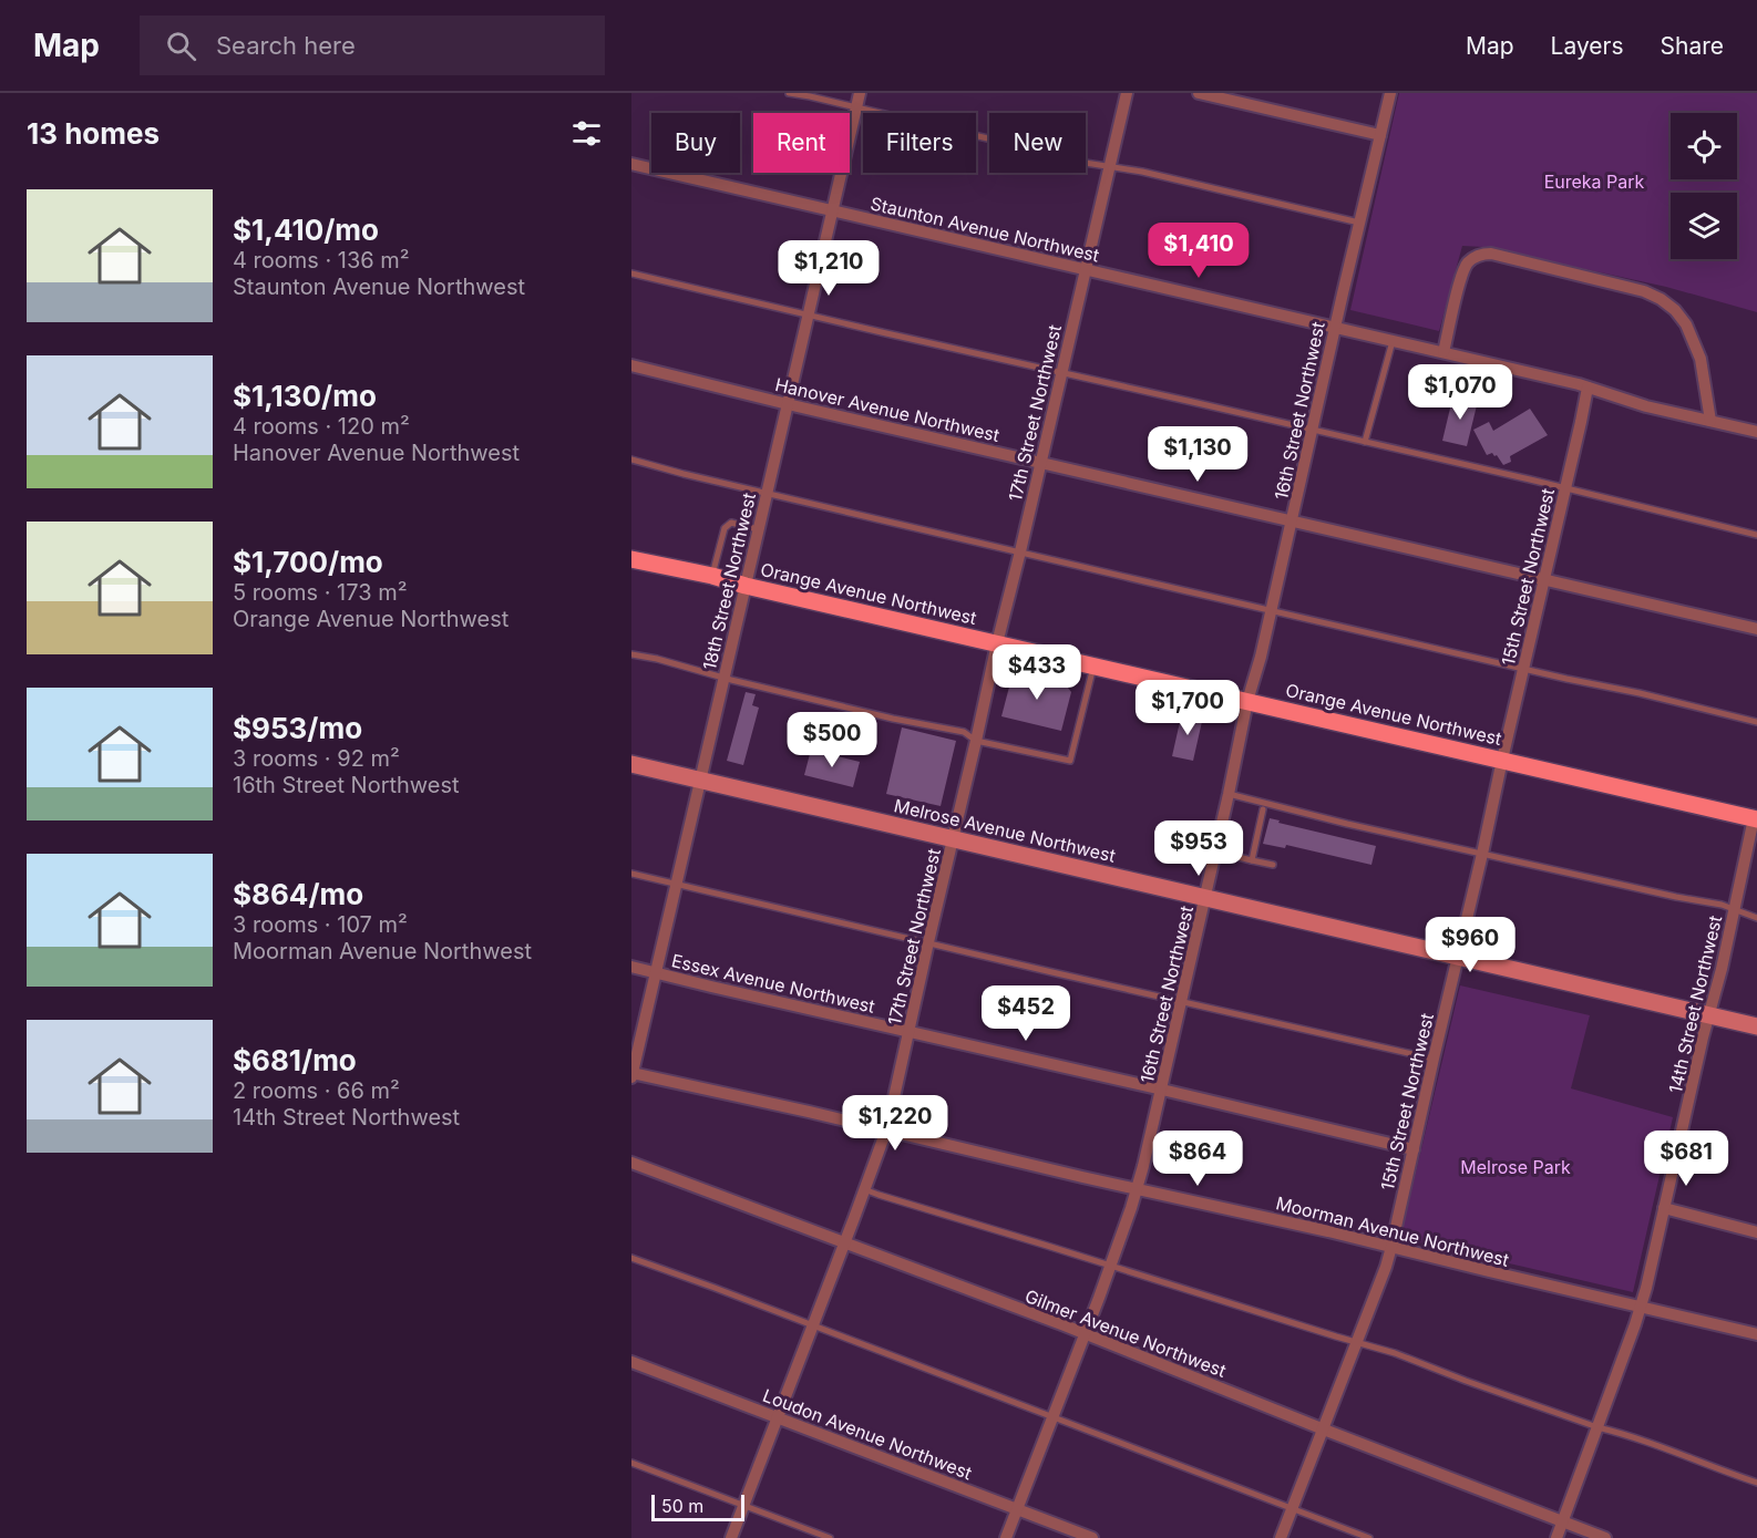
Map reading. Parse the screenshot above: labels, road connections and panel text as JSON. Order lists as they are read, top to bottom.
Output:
{
  "streets": {
    "main road": ["Orange Avenue Northwest"],
    "street": [
      "Staunton Avenue Northwest",
      "Hanover Avenue Northwest",
      "16th Street Northwest",
      "17th Street Northwest",
      "15th Street Northwest",
      "18th Street Northwest",
      "Melrose Avenue Northwest",
      "Essex Avenue Northwest",
      "14th Street Northwest",
      "Moorman Avenue Northwest",
      "Gilmer Avenue Northwest",
      "Loudon Avenue Northwest"
    ]
  },
  "crossings": [
    ["Staunton Avenue Northwest", "16th Street Northwest"],
    ["Staunton Avenue Northwest", "17th Street Northwest"],
    ["Staunton Avenue Northwest", "15th Street Northwest"],
    ["Staunton Avenue Northwest", "18th Street Northwest"],
    ["Hanover Avenue Northwest", "16th Street Northwest"],
    ["Hanover Avenue Northwest", "17th Street Northwest"],
    ["Hanover Avenue Northwest", "15th Street Northwest"],
    ["Hanover Avenue Northwest", "18th Street Northwest"],
    ["16th Street Northwest", "Orange Avenue Northwest"],
    ["16th Street Northwest", "Melrose Avenue Northwest"],
    ["16th Street Northwest", "Essex Avenue Northwest"],
    ["16th Street Northwest", "Moorman Avenue Northwest"],
    ["16th Street Northwest", "Gilmer Avenue Northwest"],
    ["16th Street Northwest", "Loudon Avenue Northwest"],
    ["17th Street Northwest", "Orange Avenue Northwest"],
    ["17th Street Northwest", "Melrose Avenue Northwest"],
    ["17th Street Northwest", "Essex Avenue Northwest"],
    ["17th Street Northwest", "Moorman Avenue Northwest"],
    ["17th Street Northwest", "Gilmer Avenue Northwest"],
    ["17th Street Northwest", "Loudon Avenue Northwest"],
    ["15th Street Northwest", "Orange Avenue Northwest"],
    ["15th Street Northwest", "Melrose Avenue Northwest"],
    ["15th Street Northwest", "Essex Avenue Northwest"],
    ["15th Street Northwest", "Moorman Avenue Northwest"],
    ["15th Street Northwest", "Gilmer Avenue Northwest"],
    ["18th Street Northwest", "Orange Avenue Northwest"],
    ["18th Street Northwest", "Melrose Avenue Northwest"],
    ["18th Street Northwest", "Essex Avenue Northwest"],
    ["18th Street Northwest", "Moorman Avenue Northwest"],
    ["Orange Avenue Northwest", "14th Street Northwest"],
    ["Melrose Avenue Northwest", "14th Street Northwest"],
    ["14th Street Northwest", "Moorman Avenue Northwest"],
    ["14th Street Northwest", "Gilmer Avenue Northwest"]
  ],
  "parks": ["Eureka Park", "Melrose Park"],
  "scale_bar": "50 m",
  "page": {
    "header": "Map",
    "search": "Search here",
    "nav": ["Map", "Layers", "Share"],
    "heading": "13 homes",
    "chip": [
      "Buy",
      "Rent",
      "Filters",
      "New"
    ],
    "list": [
      {
        "name": "$1,410/mo",
        "note": "4 rooms · 136 m² · Staunton Avenue Northwest"
      },
      {
        "name": "$1,130/mo",
        "note": "4 rooms · 120 m² · Hanover Avenue Northwest"
      },
      {
        "name": "$1,700/mo",
        "note": "5 rooms · 173 m² · Orange Avenue Northwest"
      },
      {
        "name": "$953/mo",
        "note": "3 rooms · 92 m² · 16th Street Northwest"
      },
      {
        "name": "$864/mo",
        "note": "3 rooms · 107 m² · Moorman Avenue Northwest"
      },
      {
        "name": "$681/mo",
        "note": "2 rooms · 66 m² · 14th Street Northwest"
      }
    ],
    "price": [
      "$1,410",
      "$1,210",
      "$1,070",
      "$1,130",
      "$433",
      "$1,700",
      "$500",
      "$953",
      "$960",
      "$452",
      "$1,220",
      "$864",
      "$681"
    ],
    "scale": "50 m"
  }
}
